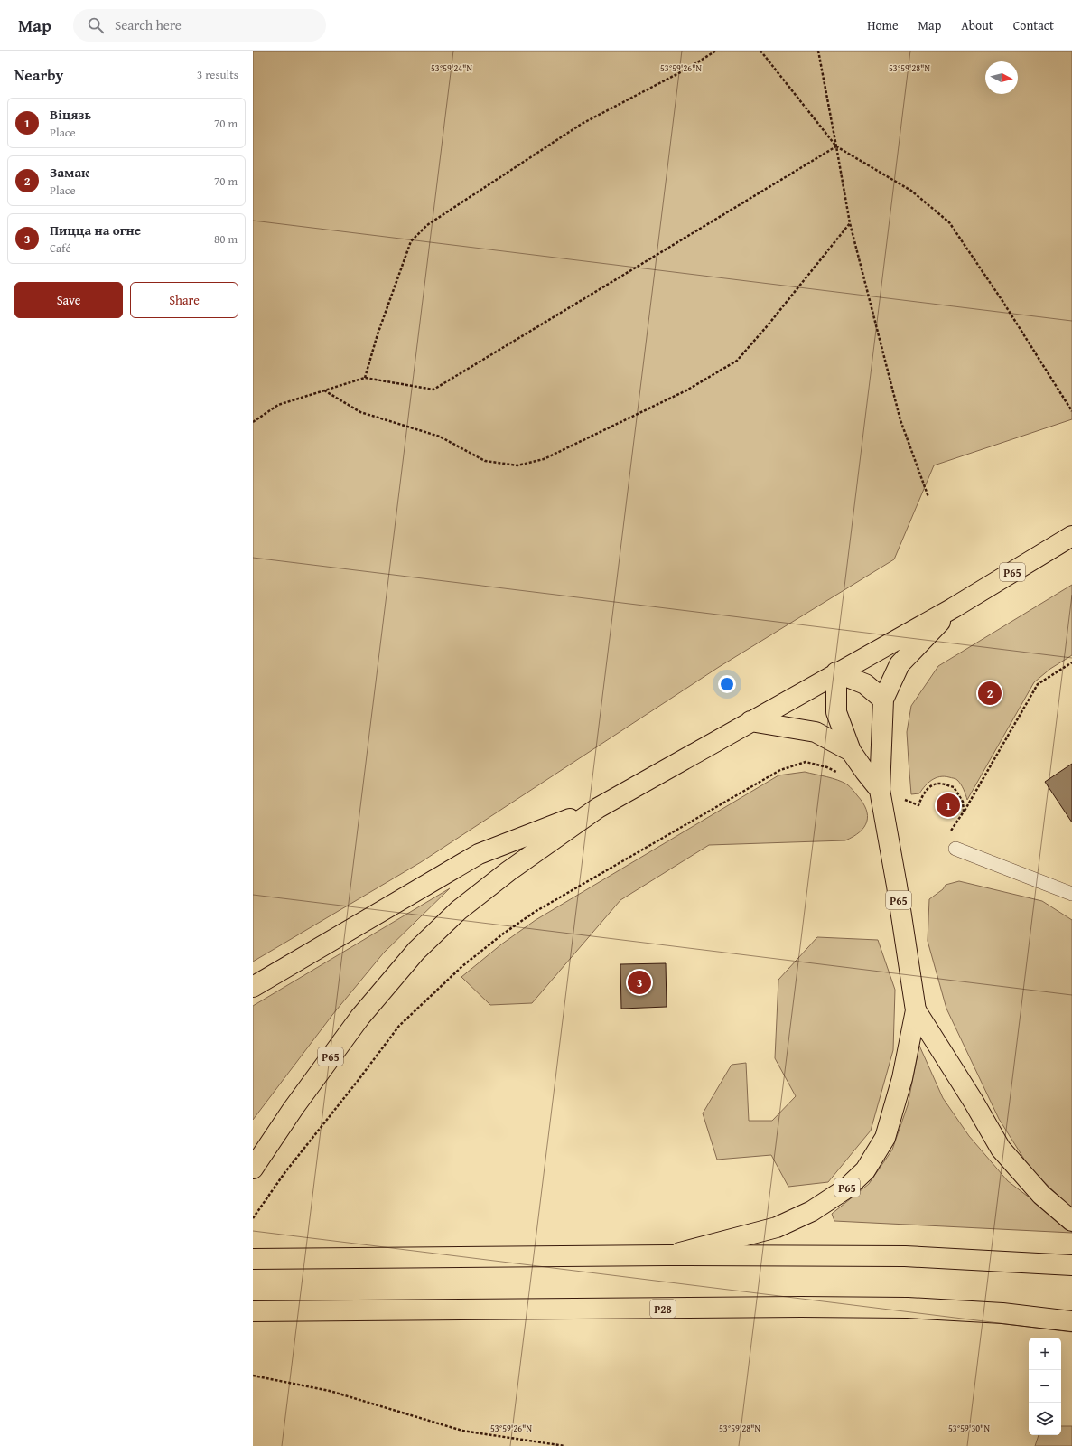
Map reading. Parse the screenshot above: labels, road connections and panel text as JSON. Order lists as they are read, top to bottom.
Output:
{
  "streets": {
    "main road": ["Р65", "Р28"]
  },
  "north": "right",
  "page": {
    "header": "Map",
    "search": "Search here",
    "nav": [
      "Home",
      "Map",
      "About",
      "Contact"
    ],
    "heading": ["Nearby", "3 results"],
    "list": [
      {
        "mark": "1",
        "name": "Віцязь",
        "note": "Place",
        "value": "70 m"
      },
      {
        "mark": "2",
        "name": "Замак",
        "note": "Place",
        "value": "70 m"
      },
      {
        "mark": "3",
        "name": "Пицца на огне",
        "note": "Café",
        "value": "80 m"
      }
    ],
    "buttons": ["Save", "Share"],
    "pins": ["2", "1", "3"],
    "map_buttons": ["+", "−"]
  },
  "coordinates": [
    "53°59'24\"N",
    "53°59'26\"N",
    "53°59'28\"N",
    "53°59'30\"N"
  ]
}
